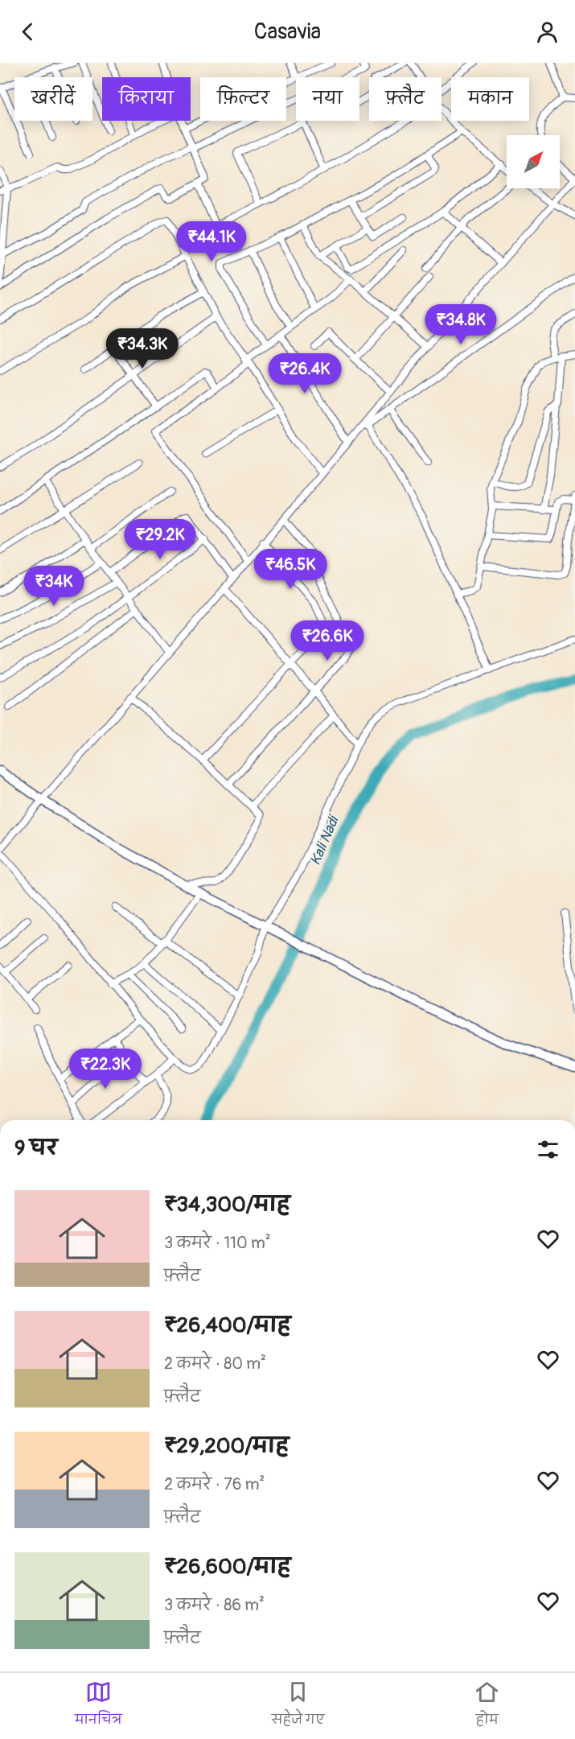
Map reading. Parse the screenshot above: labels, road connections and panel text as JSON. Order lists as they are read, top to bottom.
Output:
{
  "water": ["Kali Nadi"],
  "north": "top right",
  "page": {
    "header": "Casavia",
    "chip": [
      "खरीदें",
      "किराया",
      "फ़िल्टर",
      "नया",
      "फ़्लैट",
      "मकान"
    ],
    "price": [
      "₹44.1K",
      "₹34.8K",
      "₹34.3K",
      "₹26.4K",
      "₹29.2K",
      "₹46.5K",
      "₹34K",
      "₹26.6K",
      "₹22.3K"
    ],
    "heading": "9 घर",
    "list": [
      {
        "name": "₹34,300/माह",
        "note": "3 कमरे · 110 m² · फ़्लैट"
      },
      {
        "name": "₹26,400/माह",
        "note": "2 कमरे · 80 m² · फ़्लैट"
      },
      {
        "name": "₹29,200/माह",
        "note": "2 कमरे · 76 m² · फ़्लैट"
      },
      {
        "name": "₹26,600/माह",
        "note": "3 कमरे · 86 m² · फ़्लैट"
      }
    ],
    "tabs": ["मानचित्र", "सहेजे गए", "होम"]
  }
}
